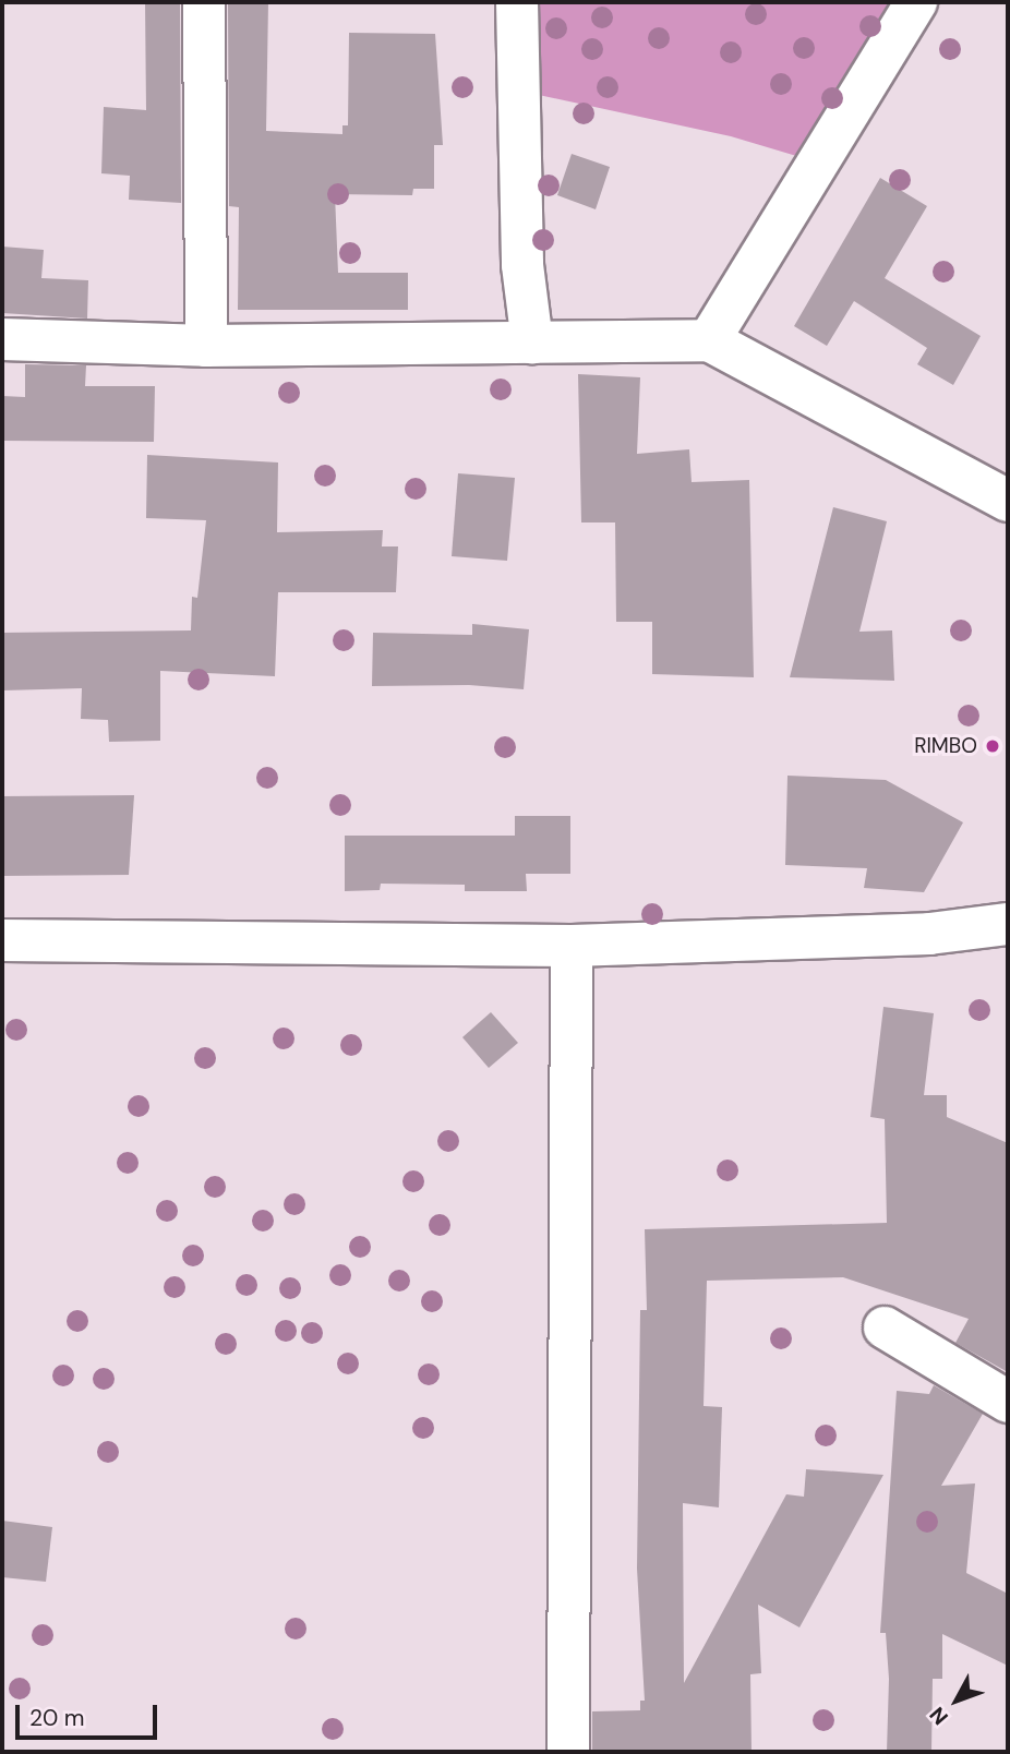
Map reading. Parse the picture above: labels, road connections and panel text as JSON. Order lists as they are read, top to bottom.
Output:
{
  "places": ["RIMBO"],
  "scale_bar": "20 m",
  "north": "bottom left"
}
